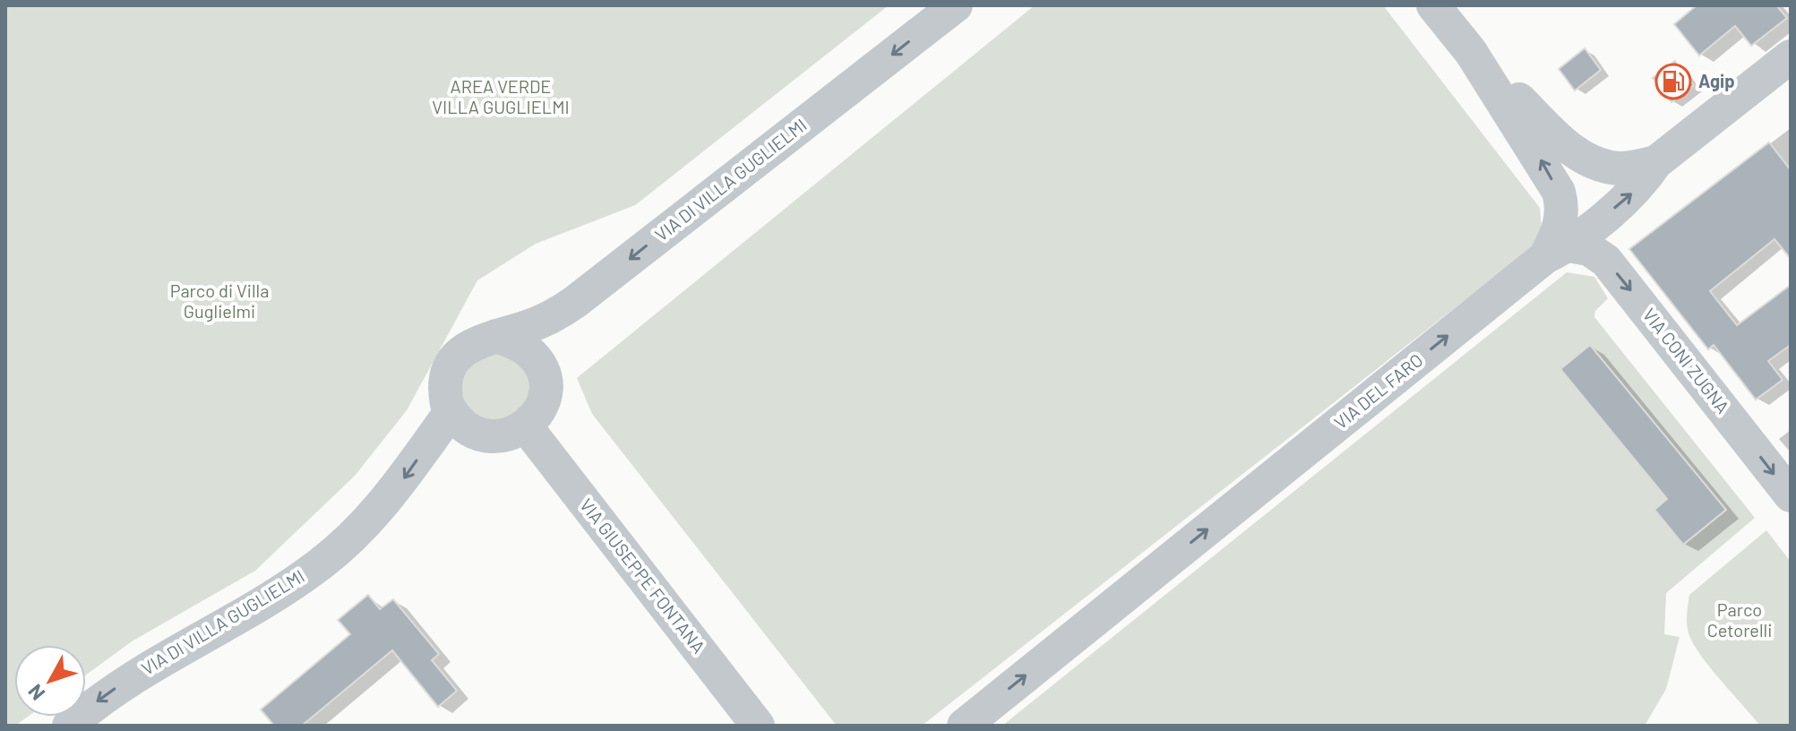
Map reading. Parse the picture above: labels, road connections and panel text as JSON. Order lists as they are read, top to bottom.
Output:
{
  "streets": {
    "street": [
      "VIA DI VILLA GUGLIELMI",
      "VIA CONI ZUGNA",
      "VIA DEL FARO",
      "VIA GIUSEPPE FONTANA"
    ]
  },
  "crossings": [
    ["VIA DI VILLA GUGLIELMI", "VIA GIUSEPPE FONTANA"],
    ["VIA CONI ZUGNA", "VIA DEL FARO"]
  ],
  "one_way": ["VIA DI VILLA GUGLIELMI", "VIA DEL FARO"],
  "parks": ["AREA VERDE VILLA GUGLIELMI", "Parco di Villa Guglielmi", "Parco Cetorelli"],
  "places": {
    "fuel station": ["Agip"]
  },
  "north": "bottom left"
}
